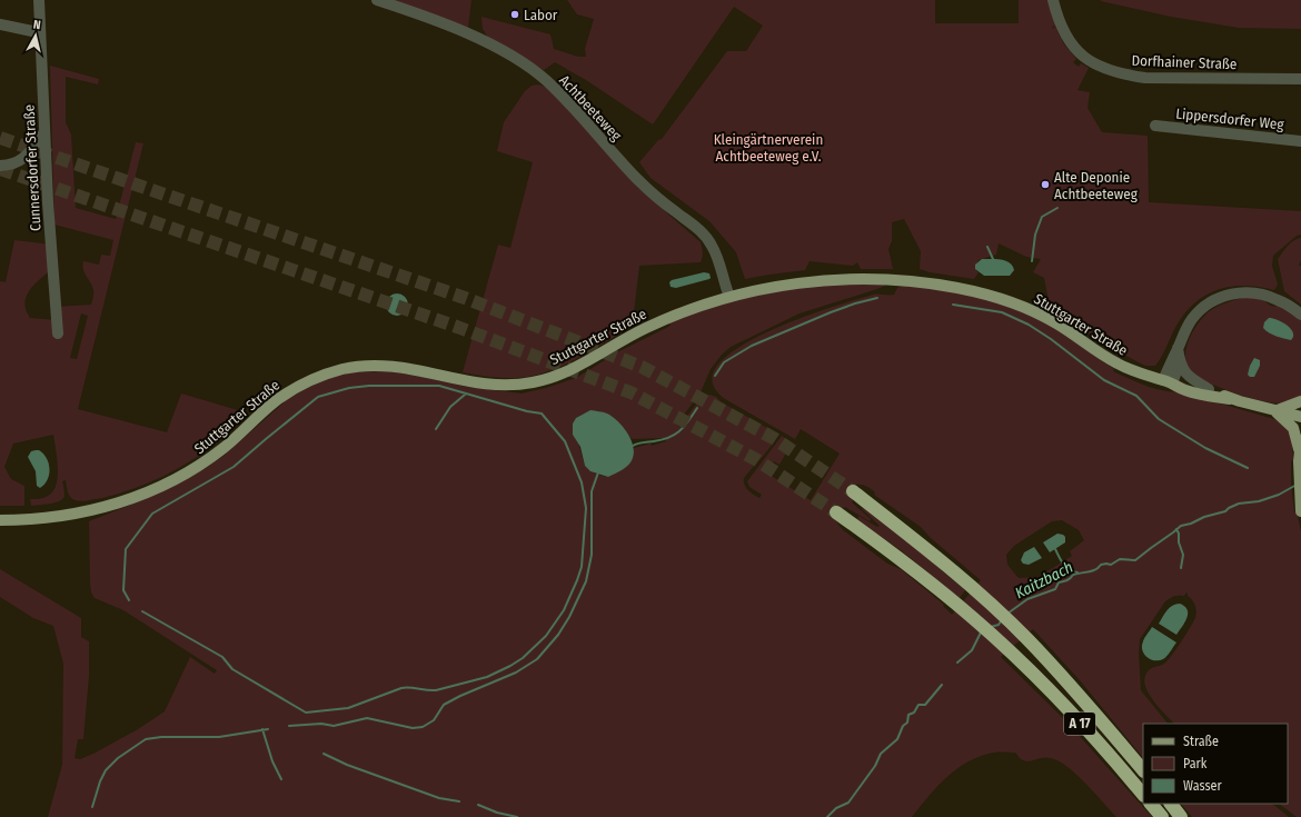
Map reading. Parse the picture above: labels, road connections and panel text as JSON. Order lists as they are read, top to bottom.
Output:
{
  "streets": {
    "highway": ["A 17"],
    "main road": ["Stuttgarter Straße"],
    "street": [
      "Dorfhainer Straße",
      "Achtbeeteweg",
      "Lippersdorfer Weg",
      "Cunnersdorfer Straße"
    ]
  },
  "crossings": [
    ["Achtbeeteweg", "Stuttgarter Straße"]
  ],
  "water": ["Kaitzbach"],
  "parks": ["Kleingärtnerverein Achtbeeteweg e.V."],
  "places": ["Labor", "Alte Deponie Achtbeeteweg"],
  "legend": ["Straße", "Park", "Wasser"],
  "north": "top"
}
